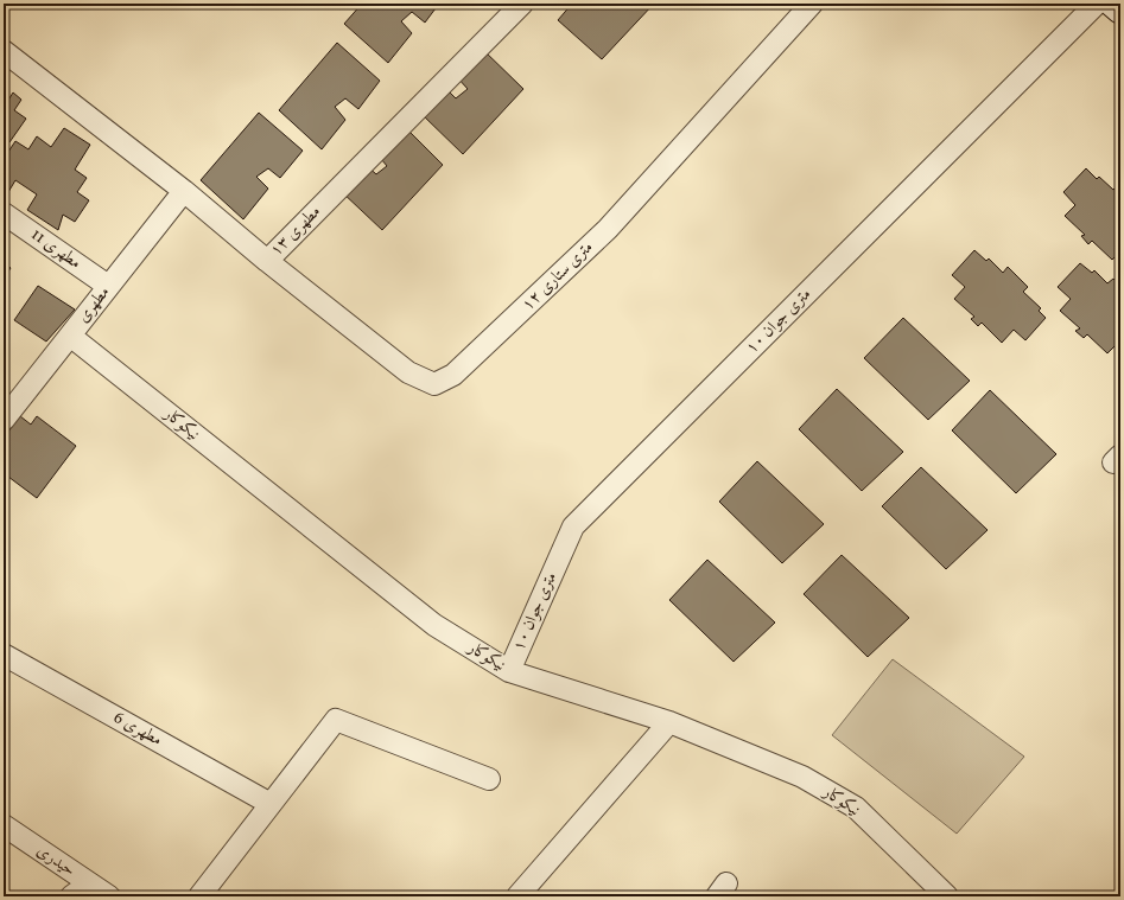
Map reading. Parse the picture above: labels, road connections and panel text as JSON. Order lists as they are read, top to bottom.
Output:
{
  "streets": {
    "street": [
      "مطهری ۱۳",
      "مطهری 11",
      "۱۲ متری ستاری",
      "مطهری",
      "۱۰ متری جوان",
      "نیکوکار",
      "مطهری 6",
      "حیدری"
    ]
  },
  "crossings": [
    ["مطهری ۱۳", "۱۲ متری ستاری"],
    ["مطهری ۱۳", "مطهری"],
    ["مطهری 11", "مطهری"],
    ["مطهری", "نیکوکار"],
    ["۱۰ متری جوان", "نیکوکار"]
  ]
}
